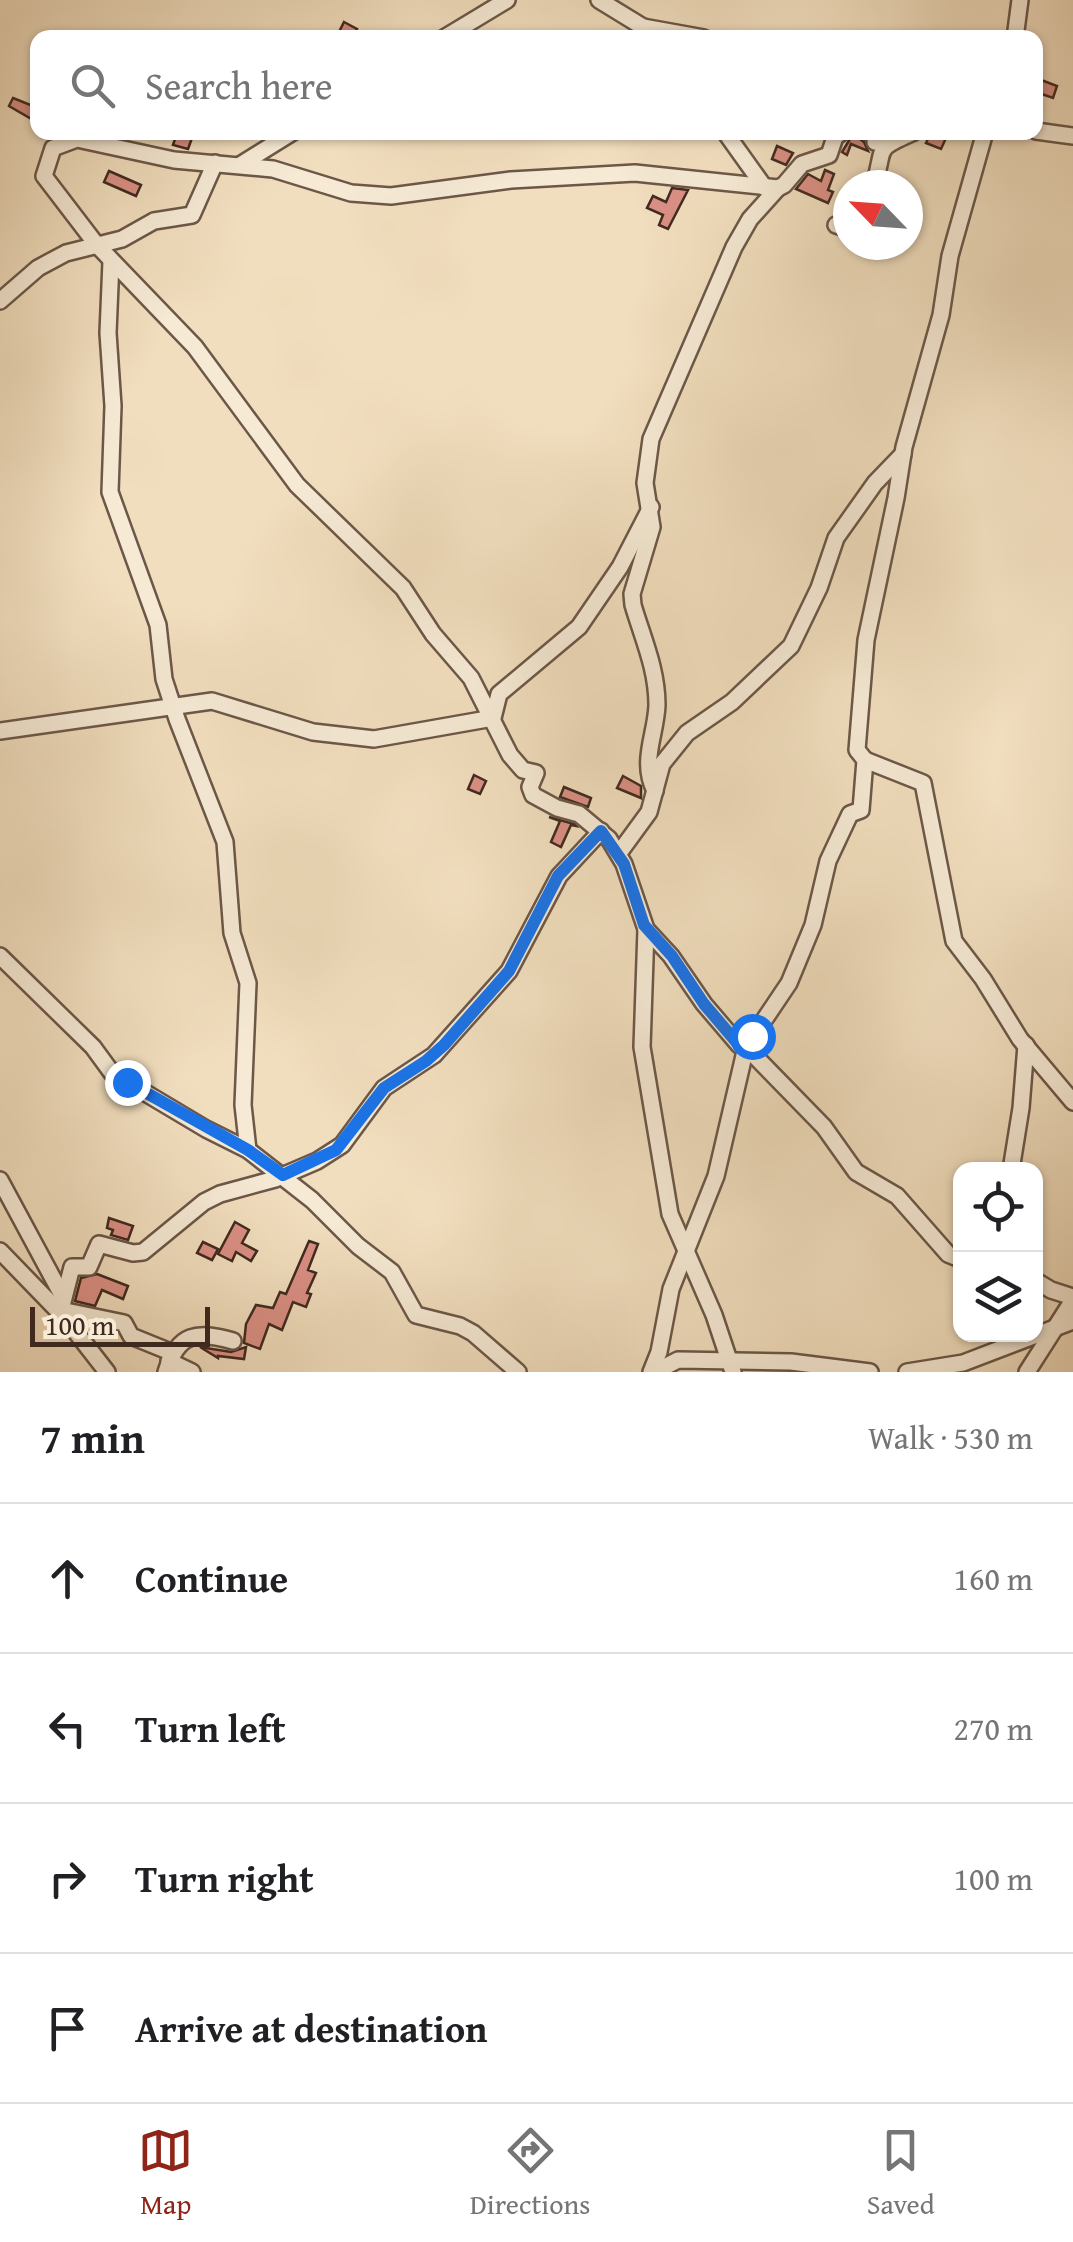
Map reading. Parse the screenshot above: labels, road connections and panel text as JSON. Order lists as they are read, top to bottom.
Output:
{
  "scale_bar": "100 m",
  "north": "top left",
  "page": {
    "search": "Search here",
    "scale": "100 m",
    "heading": ["7 min", "Walk · 530 m"],
    "list": [
      ["Continue", "160 m"],
      ["Turn left", "270 m"],
      ["Turn right", "100 m"],
      "Arrive at destination"
    ],
    "nav": ["Map", "Directions", "Saved"]
  }
}
